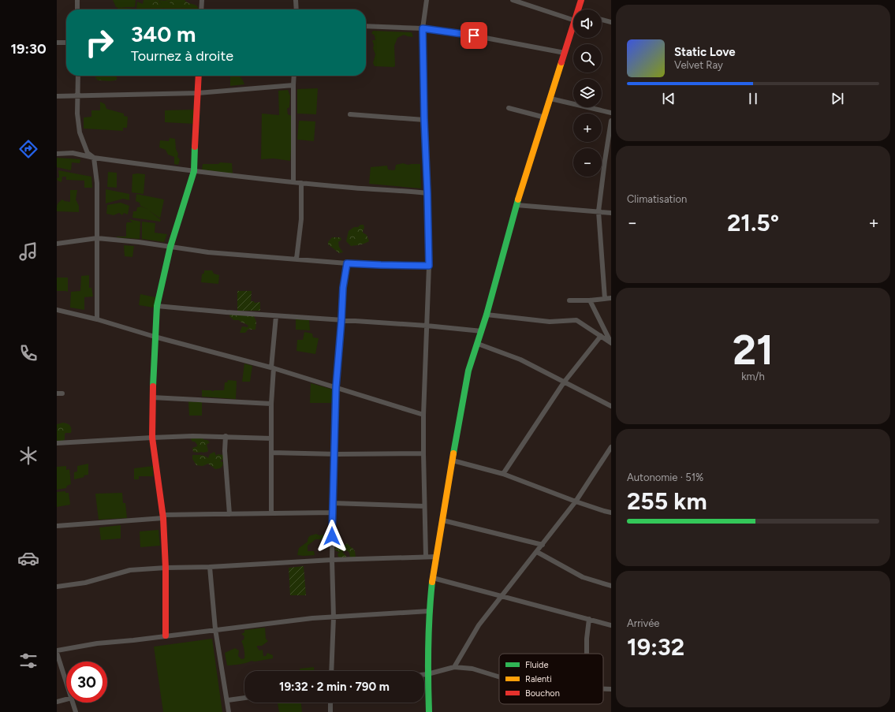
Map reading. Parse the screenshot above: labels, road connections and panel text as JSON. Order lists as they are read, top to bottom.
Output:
{
  "legend": ["Fluide", "Ralenti", "Bouchon"],
  "page": {
    "tabs": "19:30",
    "map_buttons": ["+", "−"],
    "turn": ["340 m", "Tournez à droite"],
    "song": ["Static Love", "Velvet Ray"],
    "tile": [
      "Climatisation",
      ["21", "km/h"],
      ["Autonomie · 51%", "255 km"],
      ["Arrivée", "19:32"]
    ],
    "heat": ["−", "21.5°", "+"],
    "limit": "30",
    "trip": "19:32 · 2 min · 790 m"
  }
}
